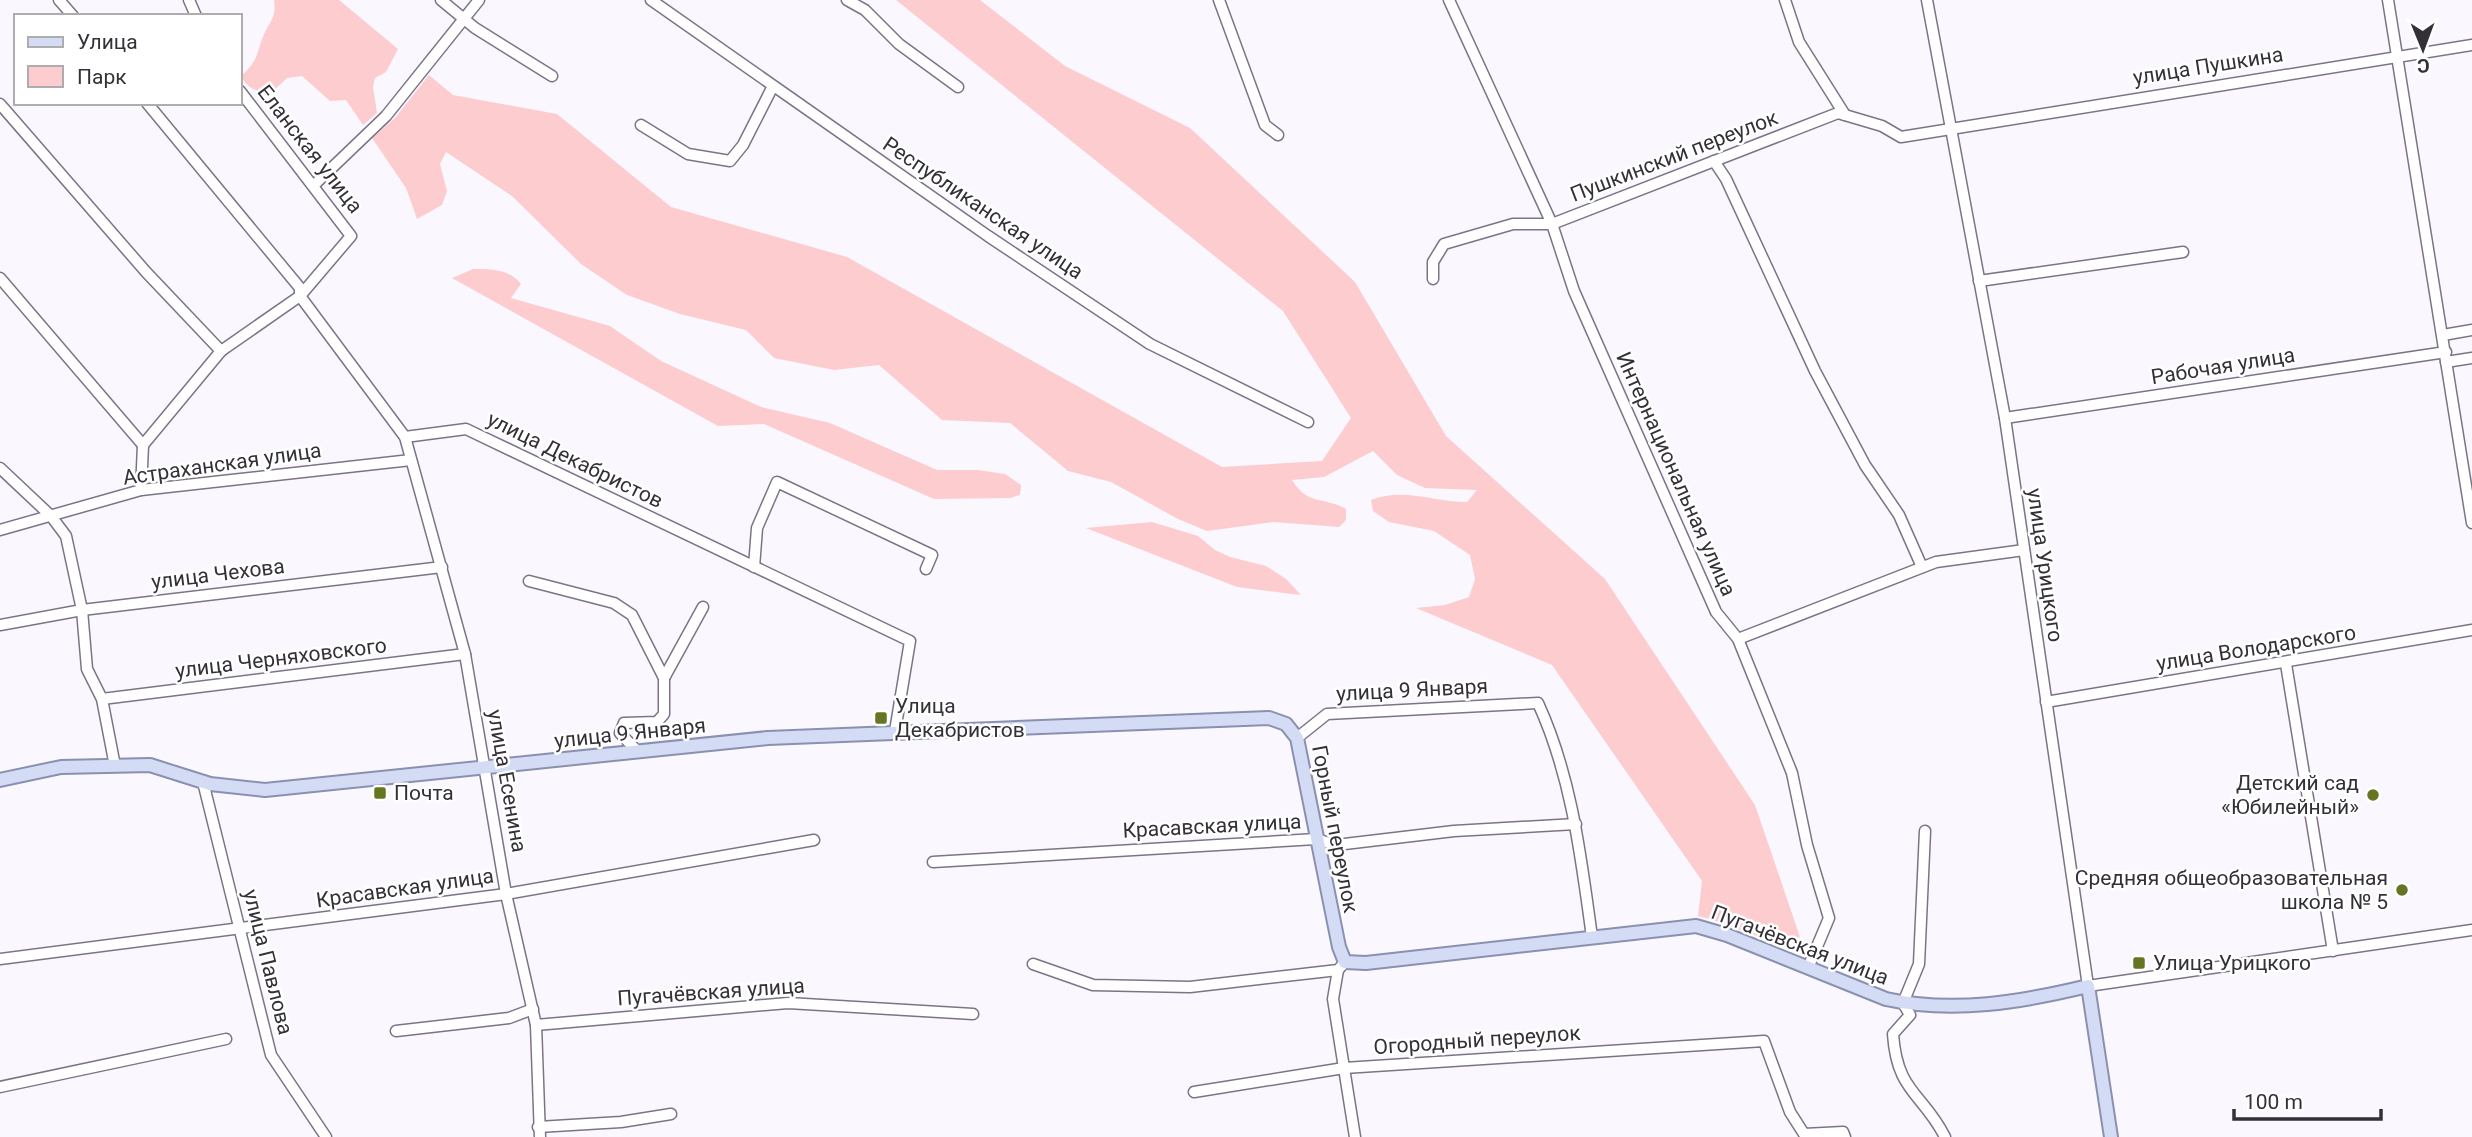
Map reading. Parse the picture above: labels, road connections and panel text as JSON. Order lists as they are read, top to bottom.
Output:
{
  "streets": {
    "main road": [
      "улица Урицкого",
      "улица 9 Января",
      "Горный переулок",
      "Пугачёвская улица"
    ],
    "street": [
      "улица Пушкина",
      "Еланская улица",
      "Пушкинский переулок",
      "Республиканская улица",
      "Рабочая улица",
      "улица Декабристов",
      "Астраханская улица",
      "Интернациональная улица",
      "улица Чехова",
      "улица Володарского",
      "улица Черняховского",
      "улица Есенина",
      "Красавская улица",
      "улица Павлова",
      "Огородный переулок"
    ]
  },
  "crossings": [
    ["улица Пушкина", "улица Урицкого"],
    ["Пушкинский переулок", "Интернациональная улица"],
    ["Рабочая улица", "улица Урицкого"],
    ["улица Декабристов", "улица 9 Января"],
    ["улица Декабристов", "улица Есенина"],
    ["Астраханская улица", "улица Есенина"],
    ["Интернациональная улица", "Пугачёвская улица"],
    ["улица Урицкого", "улица Володарского"],
    ["улица Урицкого", "Пугачёвская улица"],
    ["улица Чехова", "улица Есенина"],
    ["улица Черняховского", "улица Есенина"],
    ["улица 9 Января", "улица Есенина"],
    ["улица 9 Января", "Красавская улица"],
    ["улица 9 Января", "Горный переулок"],
    ["улица 9 Января", "улица Павлова"],
    ["улица Есенина", "Красавская улица"],
    ["улица Есенина", "Пугачёвская улица"],
    ["Красавская улица", "Горный переулок"],
    ["Красавская улица", "улица Павлова"],
    ["Горный переулок", "Пугачёвская улица"],
    ["Горный переулок", "Огородный переулок"]
  ],
  "places": {
    "transit": ["Улица Декабристов", "Почта", "Улица Урицкого"],
    "other": ["Детский сад «Юбилейный»", "Средняя общеобразовательная школа № 5"]
  },
  "legend": ["Улица", "Парк"],
  "scale_bar": "100 m",
  "north": "bottom"
}
